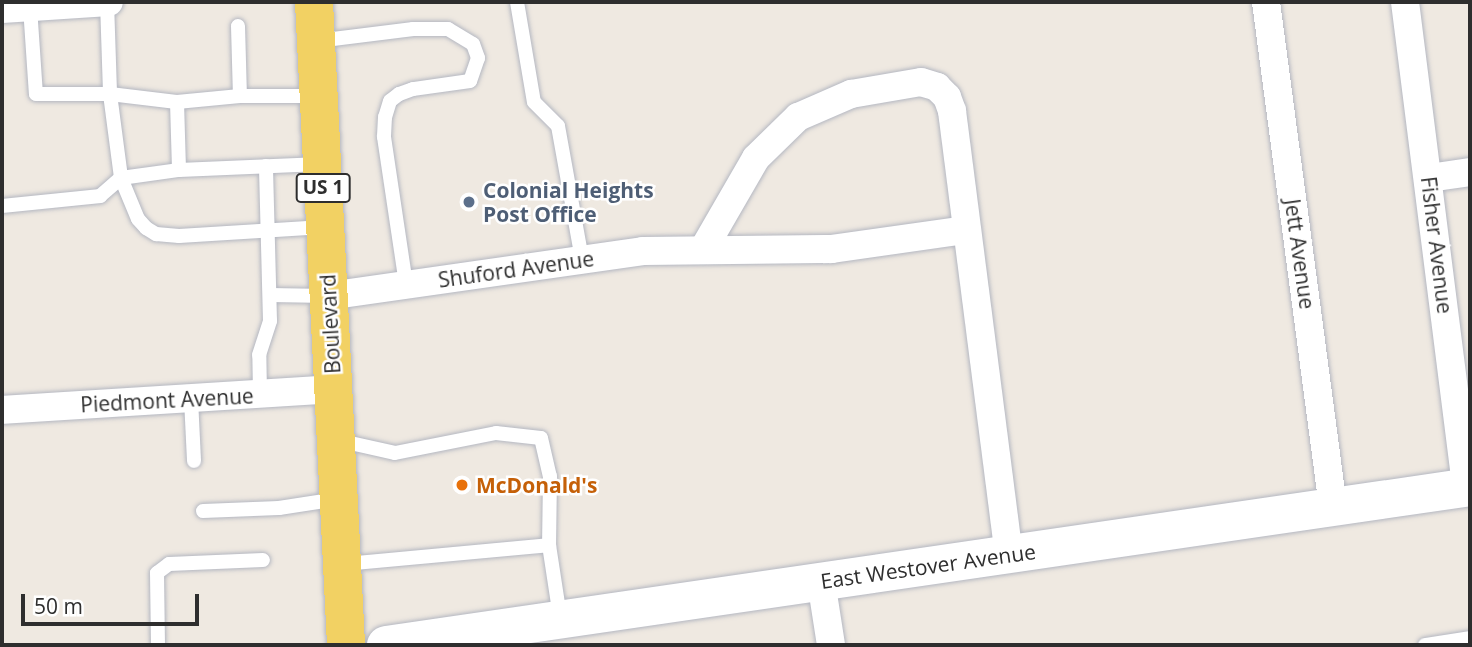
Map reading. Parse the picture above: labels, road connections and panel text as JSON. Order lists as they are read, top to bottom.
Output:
{
  "streets": {
    "main road": ["US 1", "Boulevard", "East Westover Avenue"],
    "street": [
      "Fisher Avenue",
      "Jett Avenue",
      "Shuford Avenue",
      "Piedmont Avenue"
    ]
  },
  "crossings": [
    ["Fisher Avenue", "East Westover Avenue"],
    ["Jett Avenue", "East Westover Avenue"],
    ["Shuford Avenue", "Boulevard"],
    ["Boulevard", "Piedmont Avenue"]
  ],
  "places": ["Colonial Heights Post Office", "McDonald's"],
  "scale_bar": "50 m"
}
